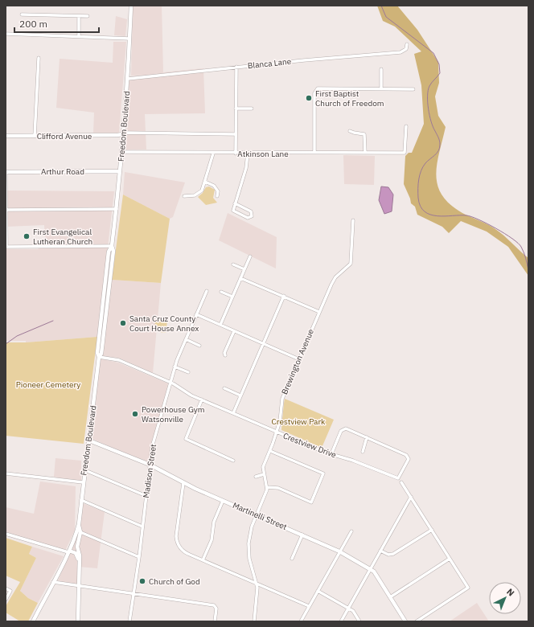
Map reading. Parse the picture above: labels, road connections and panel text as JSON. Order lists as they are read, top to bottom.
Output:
{
  "streets": {
    "street": [
      "Blanca Lane",
      "Freedom Boulevard",
      "Clifford Avenue",
      "Atkinson Lane",
      "Arthur Road",
      "Brewington Avenue",
      "Crestview Drive",
      "Madison Street",
      "Martinelli Street"
    ]
  },
  "crossings": [
    ["Blanca Lane", "Freedom Boulevard"],
    ["Freedom Boulevard", "Clifford Avenue"],
    ["Freedom Boulevard", "Atkinson Lane"],
    ["Freedom Boulevard", "Arthur Road"],
    ["Freedom Boulevard", "Crestview Drive"],
    ["Freedom Boulevard", "Martinelli Street"],
    ["Brewington Avenue", "Crestview Drive"],
    ["Crestview Drive", "Madison Street"],
    ["Madison Street", "Martinelli Street"]
  ],
  "parks": ["Pioneer Cemetery", "Crestview Park"],
  "places": [
    "First Baptist Church of Freedom",
    "First Evangelical Lutheran Church",
    "Santa Cruz County Court House Annex",
    "Powerhouse Gym Watsonville",
    "Church of God"
  ],
  "scale_bar": "200 m",
  "north": "top right"
}
